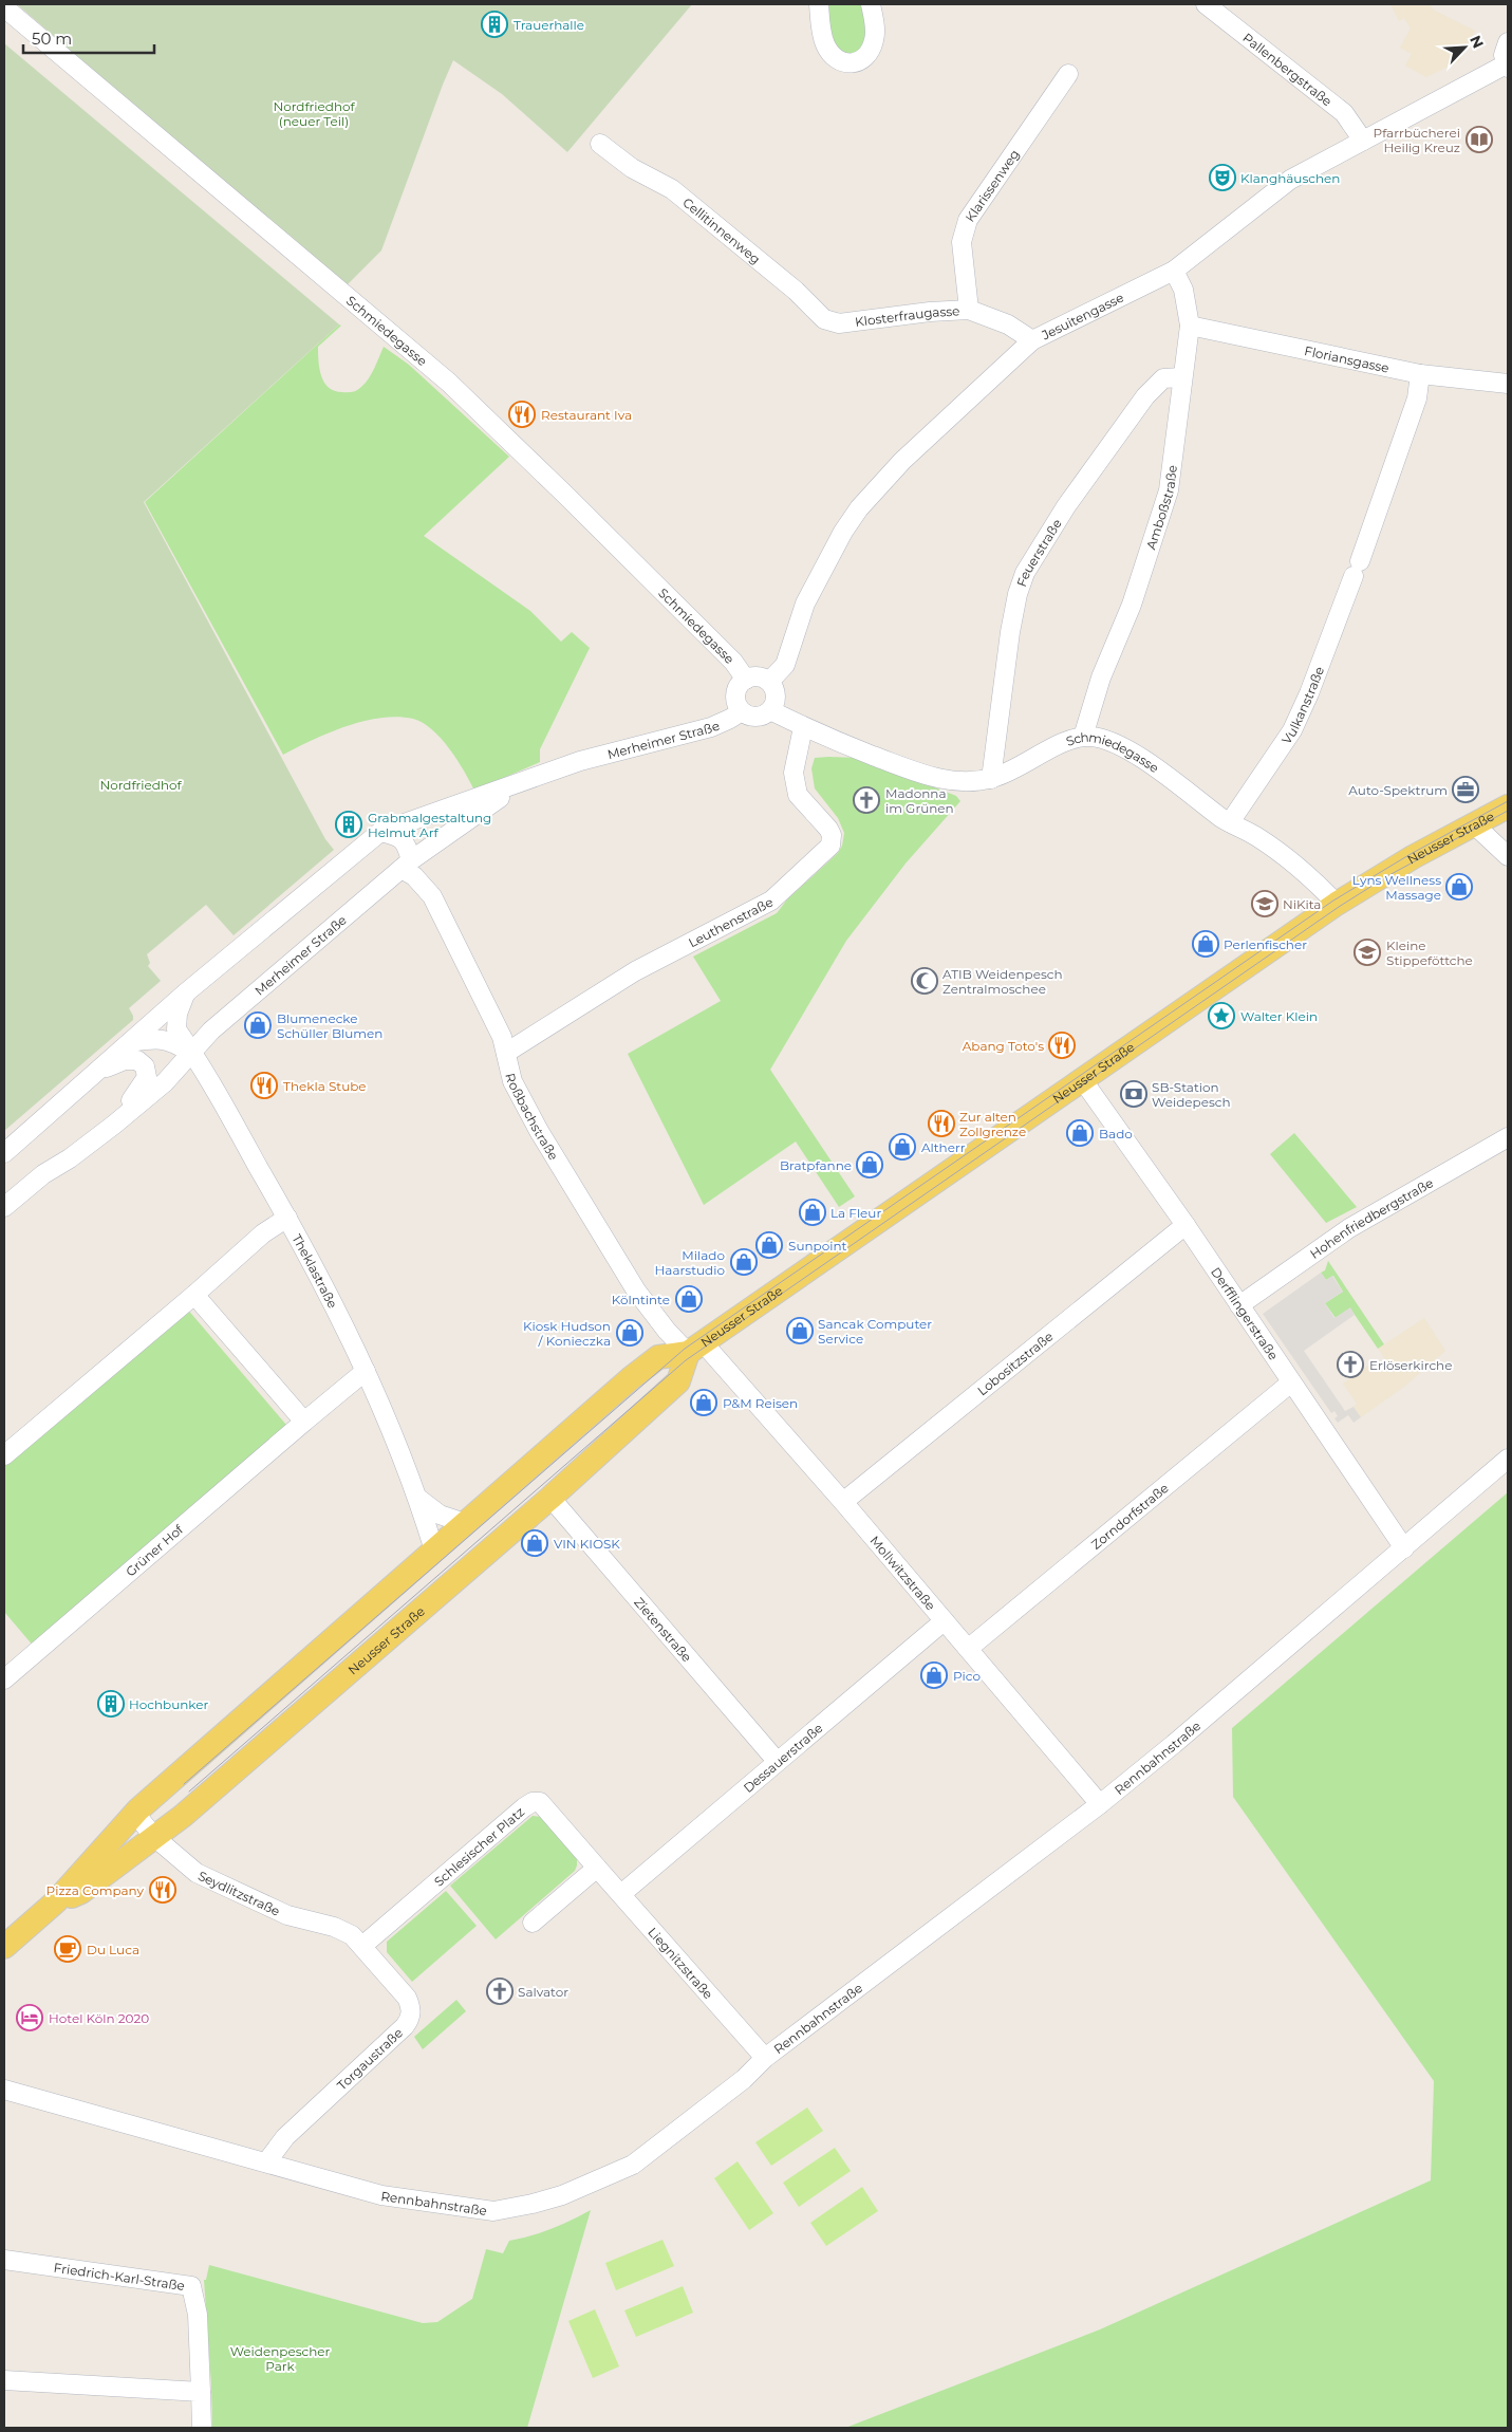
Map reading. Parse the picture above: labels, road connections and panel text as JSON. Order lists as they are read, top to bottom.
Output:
{
  "streets": {
    "main road": ["Neusser Straße"],
    "street": [
      "Pallenbergstraße",
      "Klarissenweg",
      "Cellitinnenweg",
      "Klosterfraugasse",
      "Jesuitengasse",
      "Schmiedegasse",
      "Floriansgasse",
      "Amboßstraße",
      "Feuerstraße",
      "Vulkanstraße",
      "Merheimer Straße",
      "Leuthenstraße",
      "Roßbachstraße",
      "Hohenfriedbergstraße",
      "Theklastraße",
      "Derfflingerstraße",
      "Lobositzstraße",
      "Zorndorfstraße",
      "Grüner Hof",
      "Mollwitzstraße",
      "Zietenstraße",
      "Dessauerstraße",
      "Rennbahnstraße",
      "Schlesischer Platz",
      "Seydlitzstraße",
      "Liegnitzstraße",
      "Torgaustraße",
      "Friedrich-Karl-Straße"
    ]
  },
  "crossings": [
    ["Pallenbergstraße", "Jesuitengasse"],
    ["Klarissenweg", "Klosterfraugasse"],
    ["Cellitinnenweg", "Klosterfraugasse"],
    ["Klosterfraugasse", "Jesuitengasse"],
    ["Jesuitengasse", "Schmiedegasse"],
    ["Jesuitengasse", "Amboßstraße"],
    ["Jesuitengasse", "Merheimer Straße"],
    ["Schmiedegasse", "Amboßstraße"],
    ["Schmiedegasse", "Feuerstraße"],
    ["Schmiedegasse", "Vulkanstraße"],
    ["Schmiedegasse", "Merheimer Straße"],
    ["Schmiedegasse", "Neusser Straße"],
    ["Schmiedegasse", "Leuthenstraße"],
    ["Floriansgasse", "Amboßstraße"],
    ["Floriansgasse", "Vulkanstraße"],
    ["Amboßstraße", "Feuerstraße"],
    ["Merheimer Straße", "Roßbachstraße"],
    ["Merheimer Straße", "Theklastraße"],
    ["Neusser Straße", "Roßbachstraße"],
    ["Neusser Straße", "Theklastraße"],
    ["Neusser Straße", "Derfflingerstraße"],
    ["Neusser Straße", "Mollwitzstraße"],
    ["Neusser Straße", "Zietenstraße"],
    ["Neusser Straße", "Seydlitzstraße"],
    ["Leuthenstraße", "Roßbachstraße"],
    ["Roßbachstraße", "Mollwitzstraße"],
    ["Hohenfriedbergstraße", "Derfflingerstraße"],
    ["Theklastraße", "Grüner Hof"],
    ["Derfflingerstraße", "Lobositzstraße"],
    ["Derfflingerstraße", "Zorndorfstraße"],
    ["Derfflingerstraße", "Rennbahnstraße"],
    ["Lobositzstraße", "Mollwitzstraße"],
    ["Zorndorfstraße", "Mollwitzstraße"],
    ["Mollwitzstraße", "Dessauerstraße"],
    ["Mollwitzstraße", "Rennbahnstraße"],
    ["Zietenstraße", "Dessauerstraße"],
    ["Dessauerstraße", "Liegnitzstraße"],
    ["Rennbahnstraße", "Liegnitzstraße"],
    ["Rennbahnstraße", "Torgaustraße"],
    ["Schlesischer Platz", "Seydlitzstraße"],
    ["Schlesischer Platz", "Liegnitzstraße"],
    ["Schlesischer Platz", "Torgaustraße"],
    ["Seydlitzstraße", "Torgaustraße"]
  ],
  "parks": ["Nordfriedhof (neuer Teil)", "Nordfriedhof", "Weidenpescher Park"],
  "places": {
    "building": ["Trauerhalle", "Grabmalgestaltung Helmut Arf", "Hochbunker"],
    "library": ["Pfarrbücherei Heilig Kreuz"],
    "theatre": ["Klanghäuschen"],
    "restaurant": [
      "Restaurant Iva",
      "Abang Toto's",
      "Thekla Stube",
      "Zur alten Zollgrenze",
      "Pizza Company"
    ],
    "office": ["Auto-Spektrum"],
    "church": ["Madonna im Grünen", "Erlöserkirche", "Salvator"],
    "shop": [
      "Lyns Wellness Massage",
      "Perlenfischer",
      "Blumenecke Schüller Blumen",
      "Bado",
      "Altherr",
      "Bratpfanne",
      "La Fleur",
      "Sunpoint",
      "Milado Haarstudio",
      "Kölntinte",
      "Sancak Computer Service",
      "Kiosk Hudson / Konieczka",
      "P&M Reisen",
      "VIN KIOSK",
      "Pico"
    ],
    "school or university": ["NiKita", "Kleine Stippeföttche"],
    "mosque": ["ATIB Weidenpesch Zentralmoschee"],
    "place": ["Walter Klein"],
    "bank": ["SB-Station Weidepesch"],
    "cafe": ["Du Luca"],
    "hotel": ["Hotel Köln 2020"]
  },
  "scale_bar": "50 m",
  "north": "top right"
}
